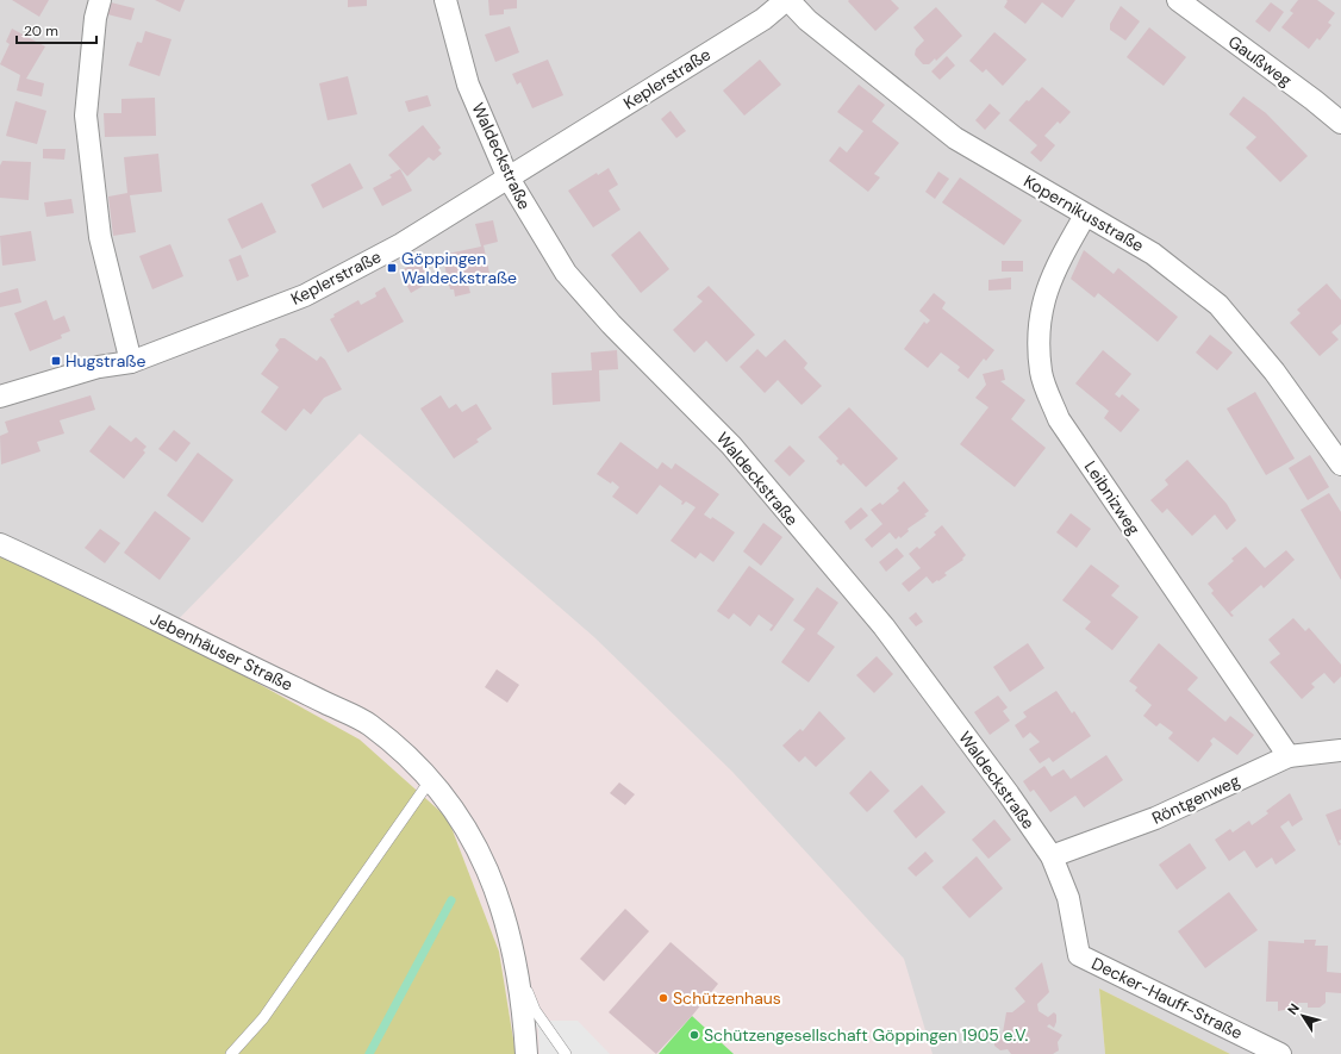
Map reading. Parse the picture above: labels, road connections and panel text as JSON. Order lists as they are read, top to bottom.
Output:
{
  "streets": {
    "street": [
      "Gaußweg",
      "Keplerstraße",
      "Waldeckstraße",
      "Kopernikusstraße",
      "Leibnizweg",
      "Jebenhäuser Straße",
      "Röntgenweg",
      "Decker-Hauff-Straße"
    ]
  },
  "crossings": [
    ["Keplerstraße", "Waldeckstraße"],
    ["Keplerstraße", "Kopernikusstraße"],
    ["Waldeckstraße", "Röntgenweg"],
    ["Waldeckstraße", "Decker-Hauff-Straße"],
    ["Kopernikusstraße", "Leibnizweg"],
    ["Leibnizweg", "Röntgenweg"]
  ],
  "places": {
    "transit": ["Göppingen Waldeckstraße", "Hugstraße"],
    "other": ["Schützenhaus", "Schützengesellschaft Göppingen 1905 e.V."]
  },
  "scale_bar": "20 m",
  "north": "top left"
}
